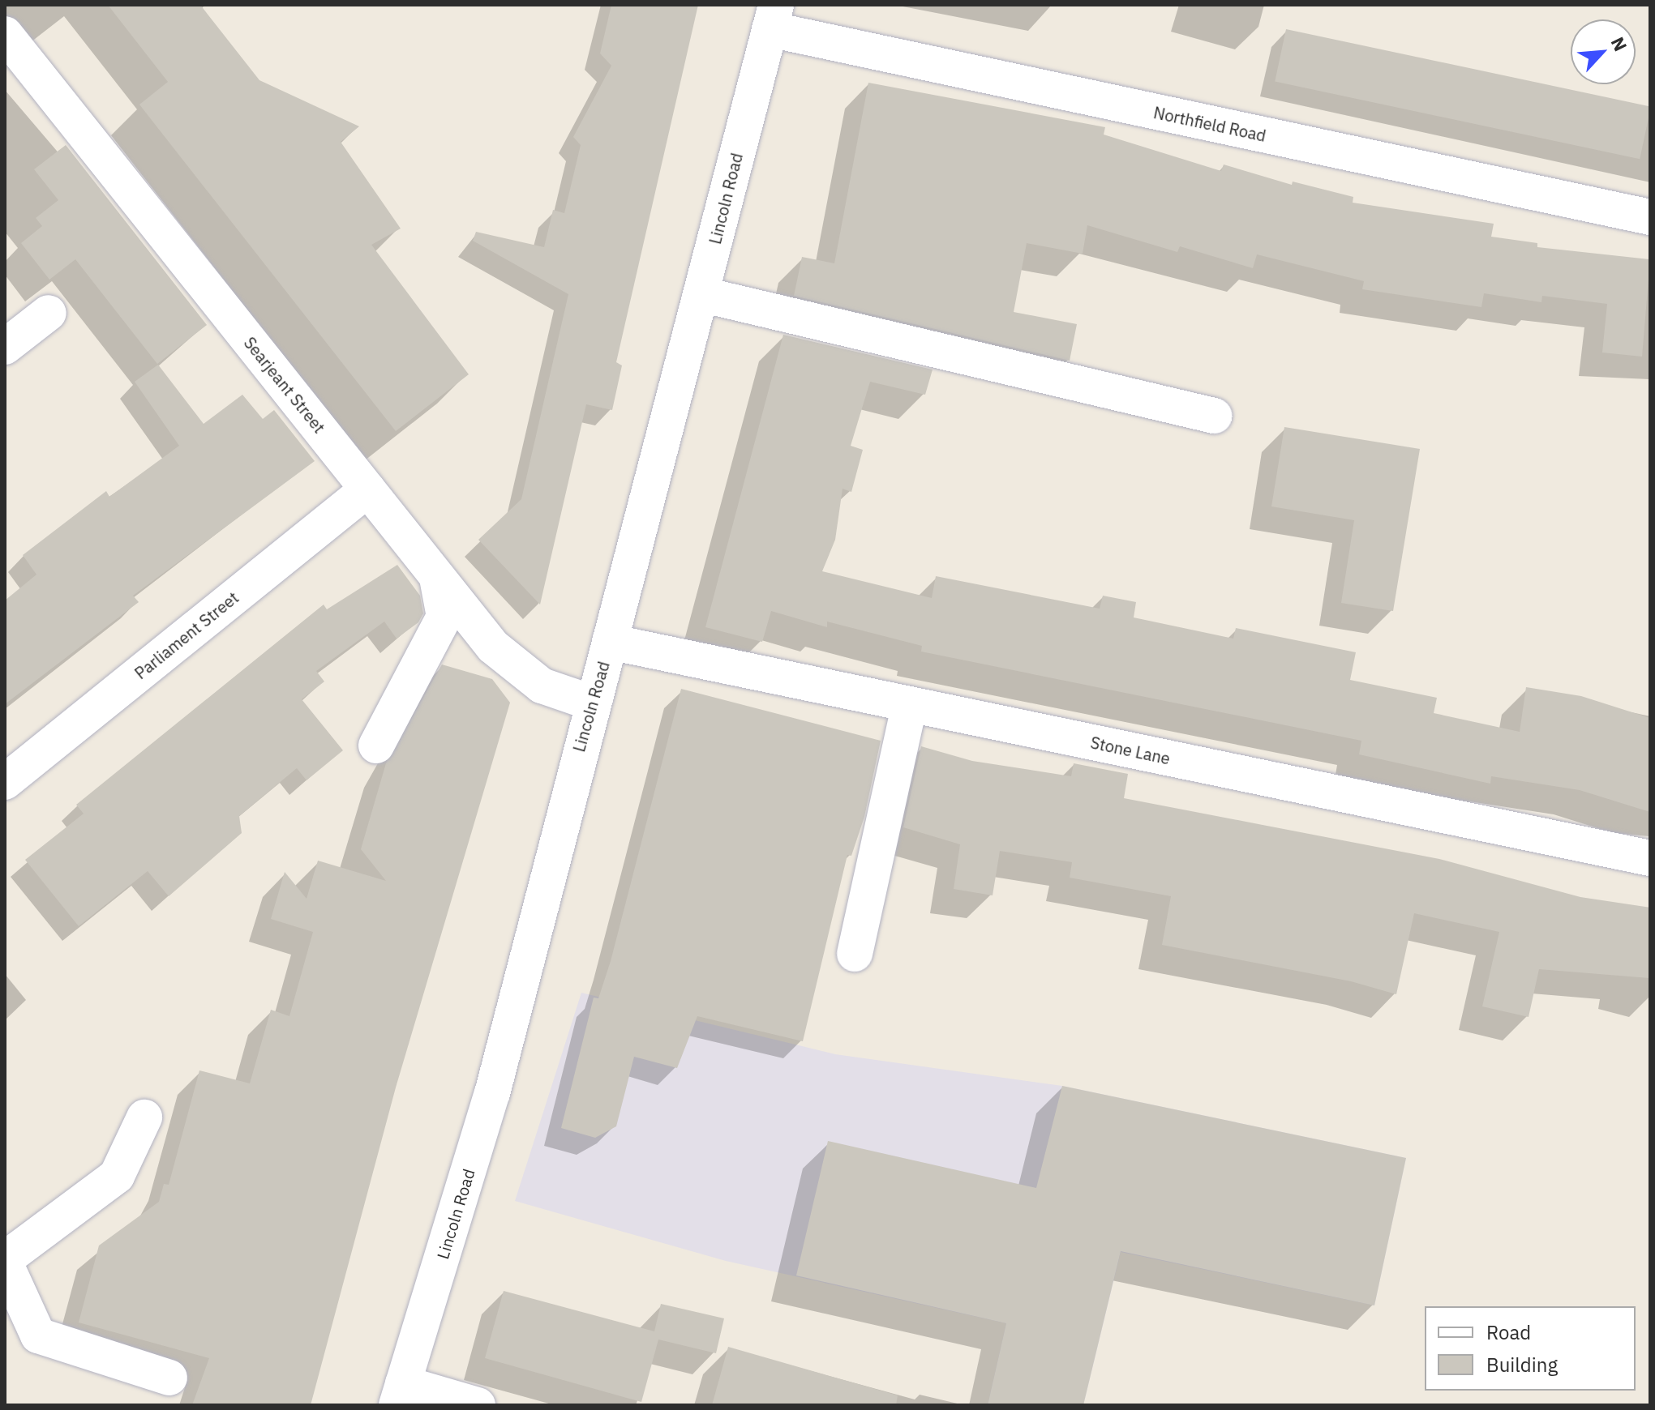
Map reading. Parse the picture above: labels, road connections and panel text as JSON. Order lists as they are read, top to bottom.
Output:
{
  "streets": {
    "street": [
      "Northfield Road",
      "Lincoln Road",
      "Searjeant Street",
      "Parliament Street",
      "Stone Lane"
    ]
  },
  "crossings": [
    ["Northfield Road", "Lincoln Road"],
    ["Lincoln Road", "Searjeant Street"],
    ["Lincoln Road", "Stone Lane"],
    ["Searjeant Street", "Parliament Street"]
  ],
  "legend": ["Road", "Building"],
  "north": "top right"
}
